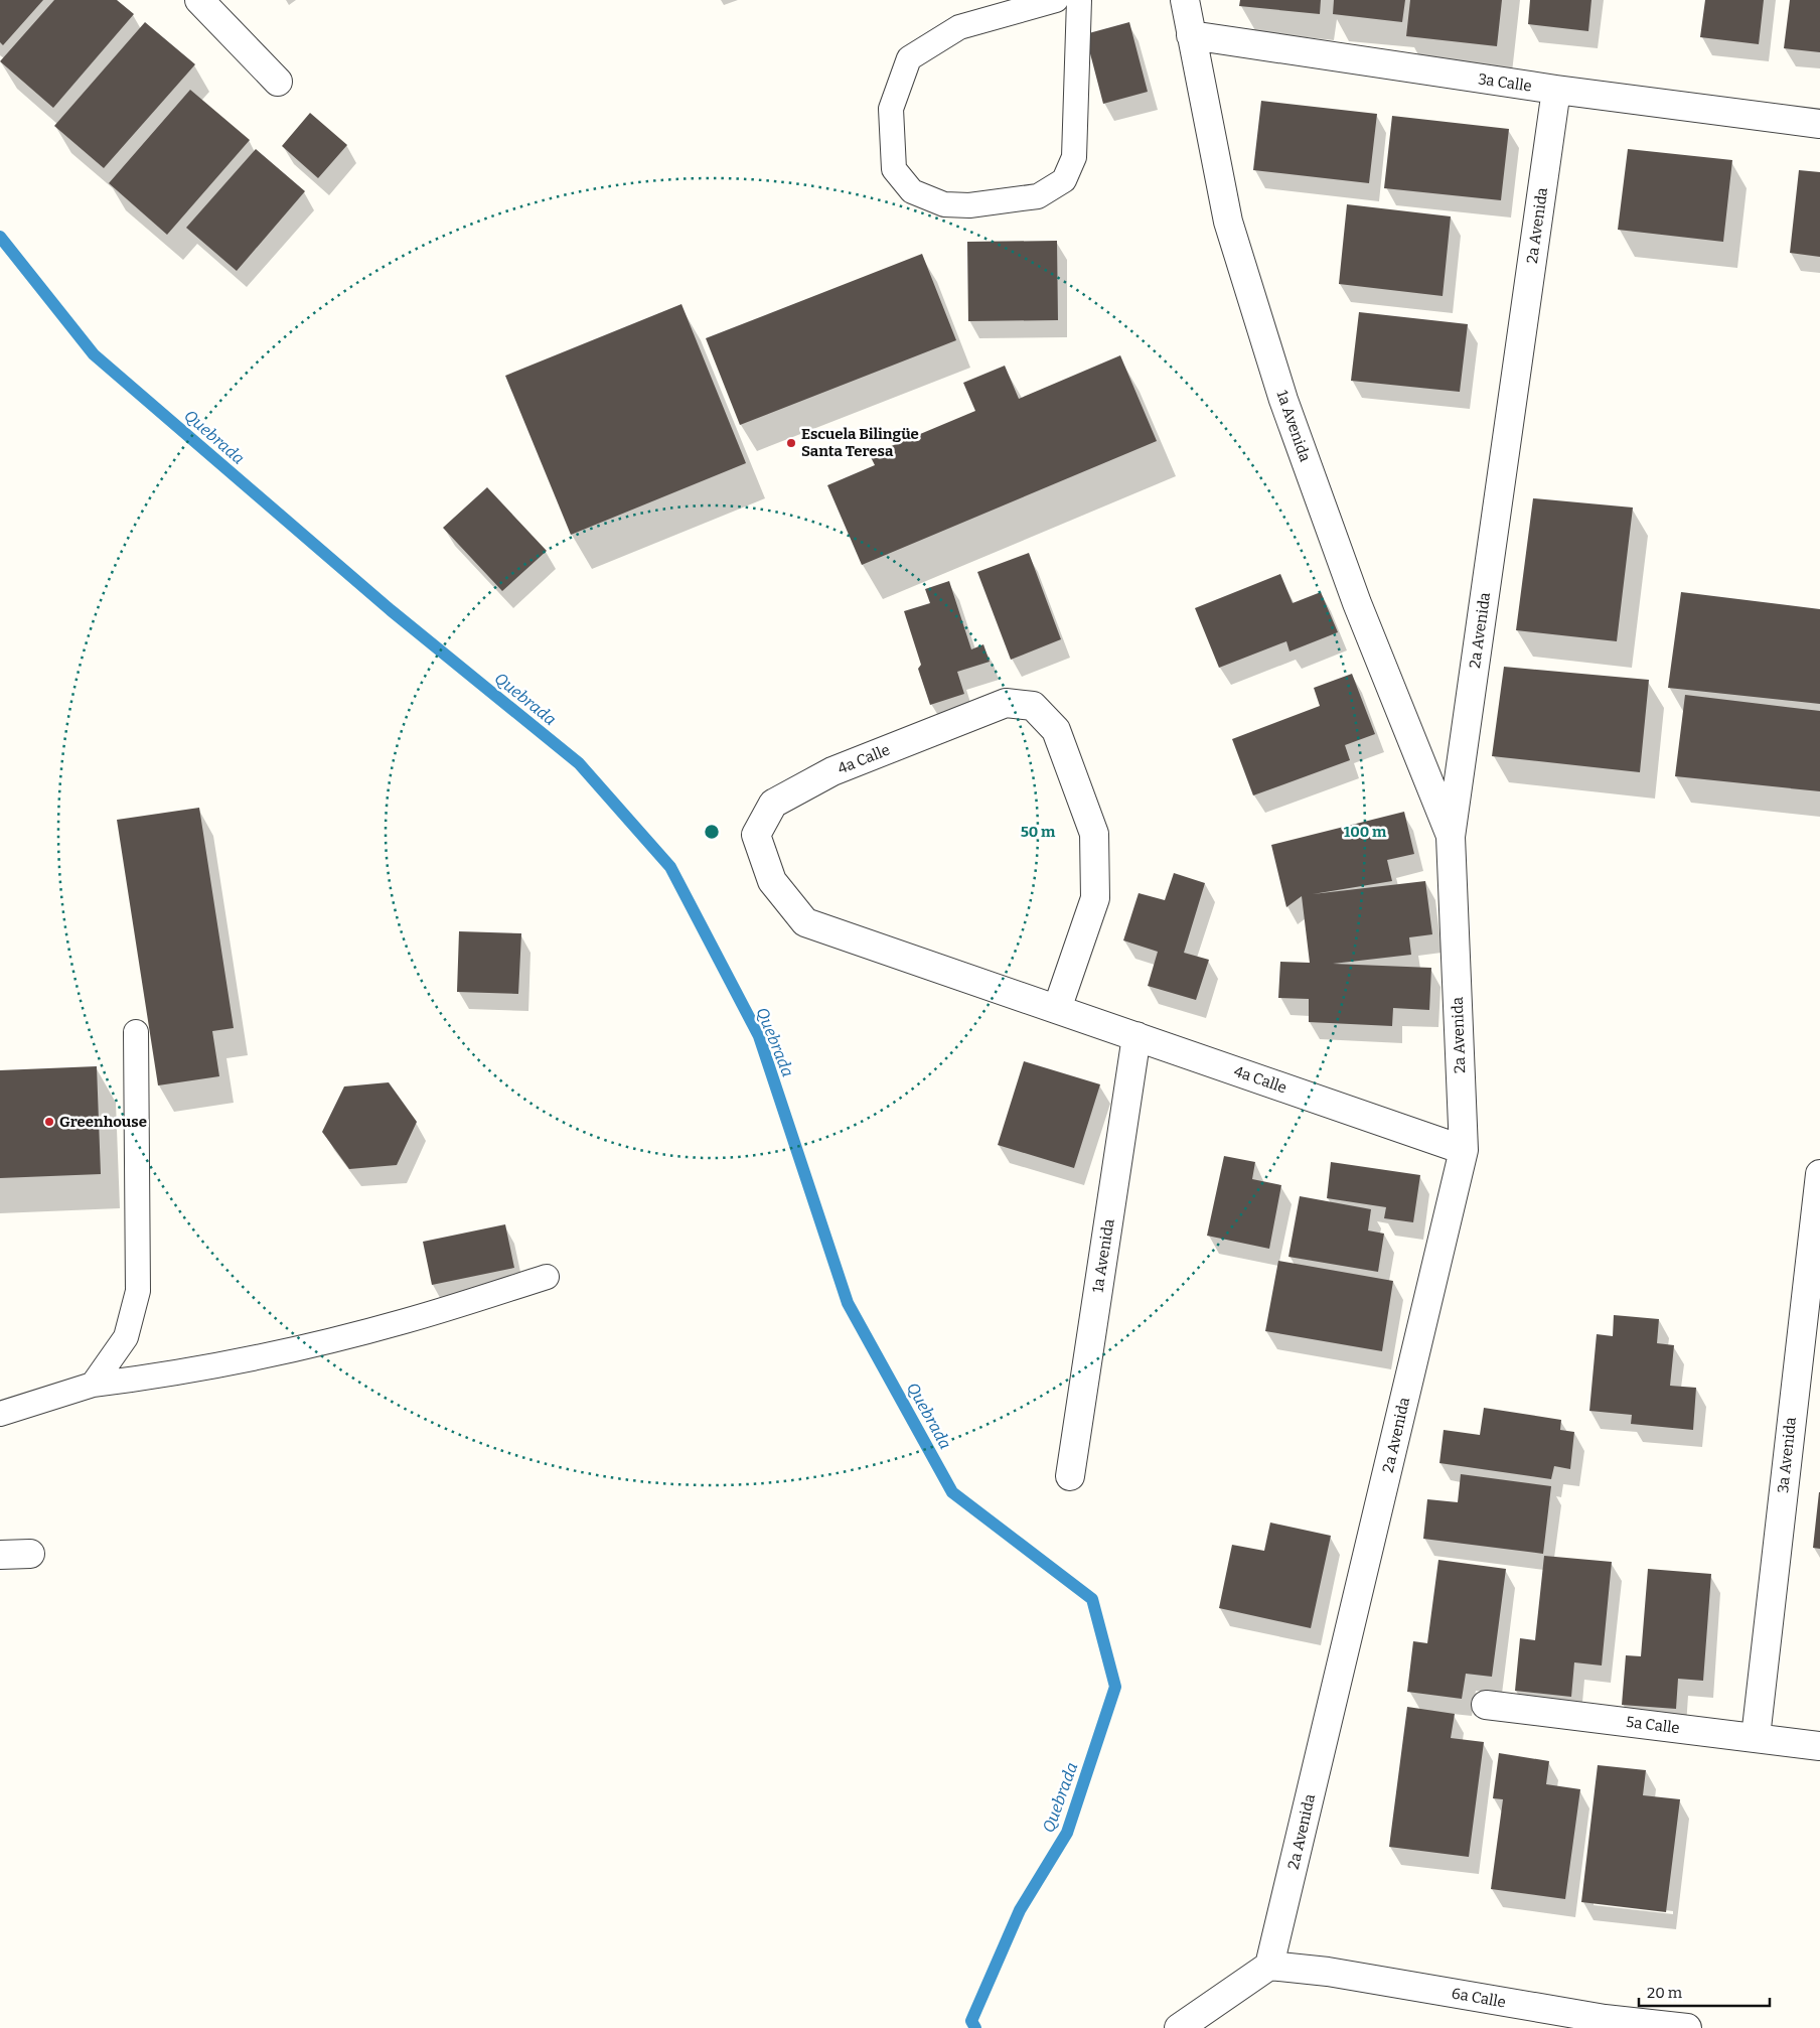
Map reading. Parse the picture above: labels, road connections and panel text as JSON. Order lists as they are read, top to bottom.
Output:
{
  "streets": {
    "street": [
      "3a Calle",
      "2a Avenida",
      "1a Avenida",
      "4a Calle",
      "3a Avenida",
      "5a Calle",
      "6a Calle"
    ]
  },
  "crossings": [
    ["3a Calle", "2a Avenida"],
    ["3a Calle", "1a Avenida"],
    ["2a Avenida", "1a Avenida"],
    ["2a Avenida", "4a Calle"],
    ["2a Avenida", "6a Calle"],
    ["1a Avenida", "4a Calle"],
    ["3a Avenida", "5a Calle"]
  ],
  "water": ["Quebrada"],
  "places": ["Escuela Bilingüe Santa Teresa", "Greenhouse"],
  "scale_bar": "20 m",
  "rings": ["50 m", "100 m"]
}
